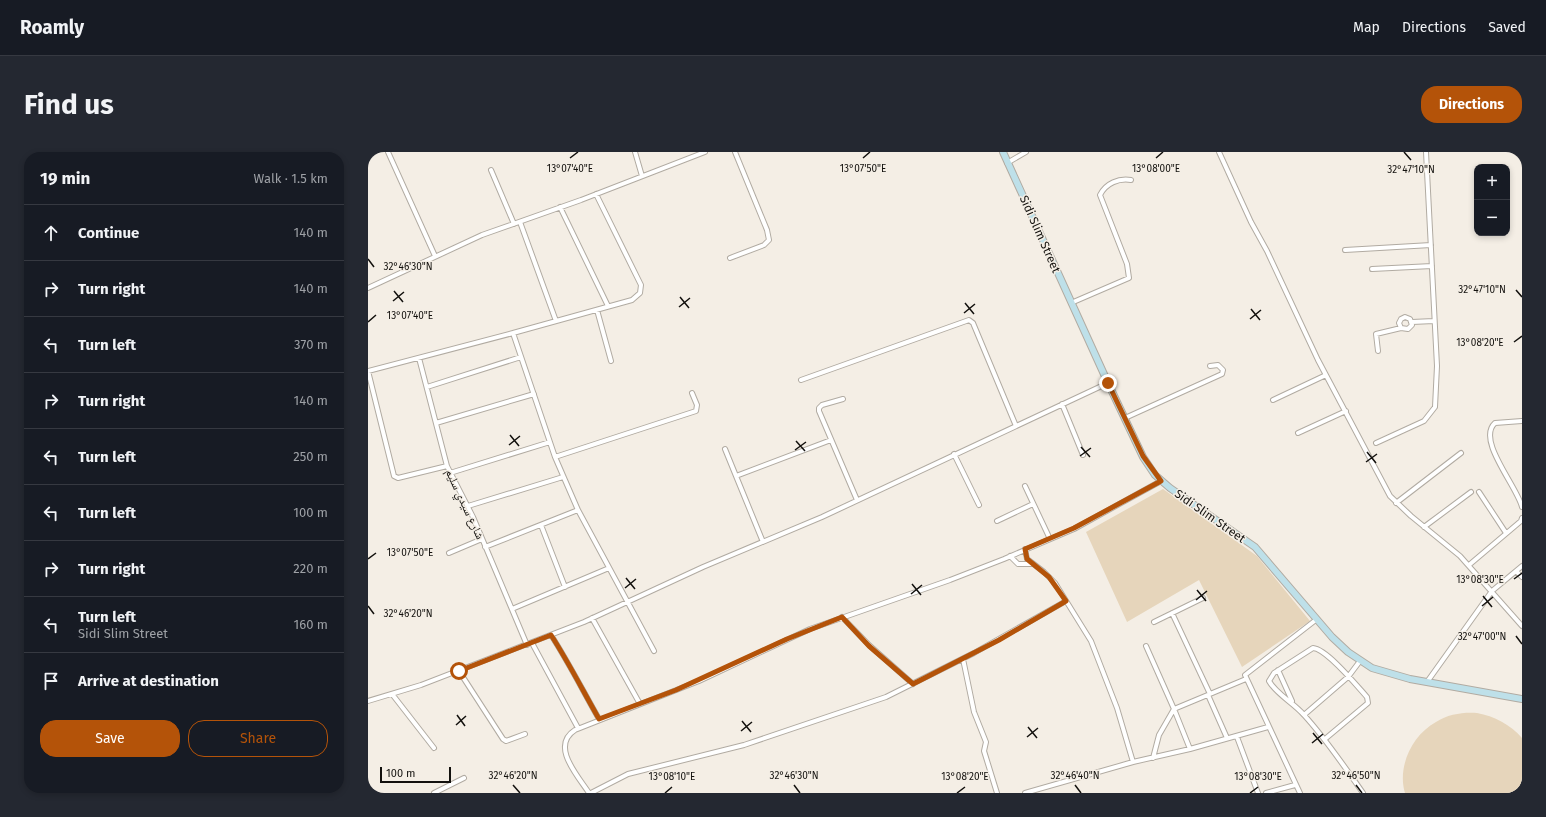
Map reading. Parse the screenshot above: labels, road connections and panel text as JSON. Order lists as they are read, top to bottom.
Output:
{
  "streets": {
    "main road": ["Sidi Slim Street"],
    "street": ["شارع سيدي سليم"]
  },
  "scale_bar": "100 m",
  "page": {
    "header": "Roamly",
    "nav": ["Map", "Directions", "Saved"],
    "buttons": [
      "Directions",
      ["Save", "Share"]
    ],
    "title": "Find us",
    "heading": ["19 min", "Walk · 1.5 km"],
    "map_buttons": ["+", "−"],
    "list": [
      ["Continue", "140 m"],
      ["Turn right", "140 m"],
      ["Turn left", "370 m"],
      ["Turn right", "140 m"],
      ["Turn left", "250 m"],
      ["Turn left", "100 m"],
      ["Turn right", "220 m"],
      ["Turn left", "Sidi Slim Street", "160 m"],
      "Arrive at destination"
    ],
    "scale": "100 m"
  },
  "coordinates": [
    "13°08'00\"E",
    "13°07'40\"E",
    "13°07'50\"E",
    "32°47'10\"N",
    "32°46'30\"N",
    "13°08'20\"E",
    "13°08'30\"E",
    "32°46'20\"N",
    "32°47'00\"N",
    "32°46'40\"N",
    "32°46'50\"N",
    "13°08'10\"E"
  ]
}
